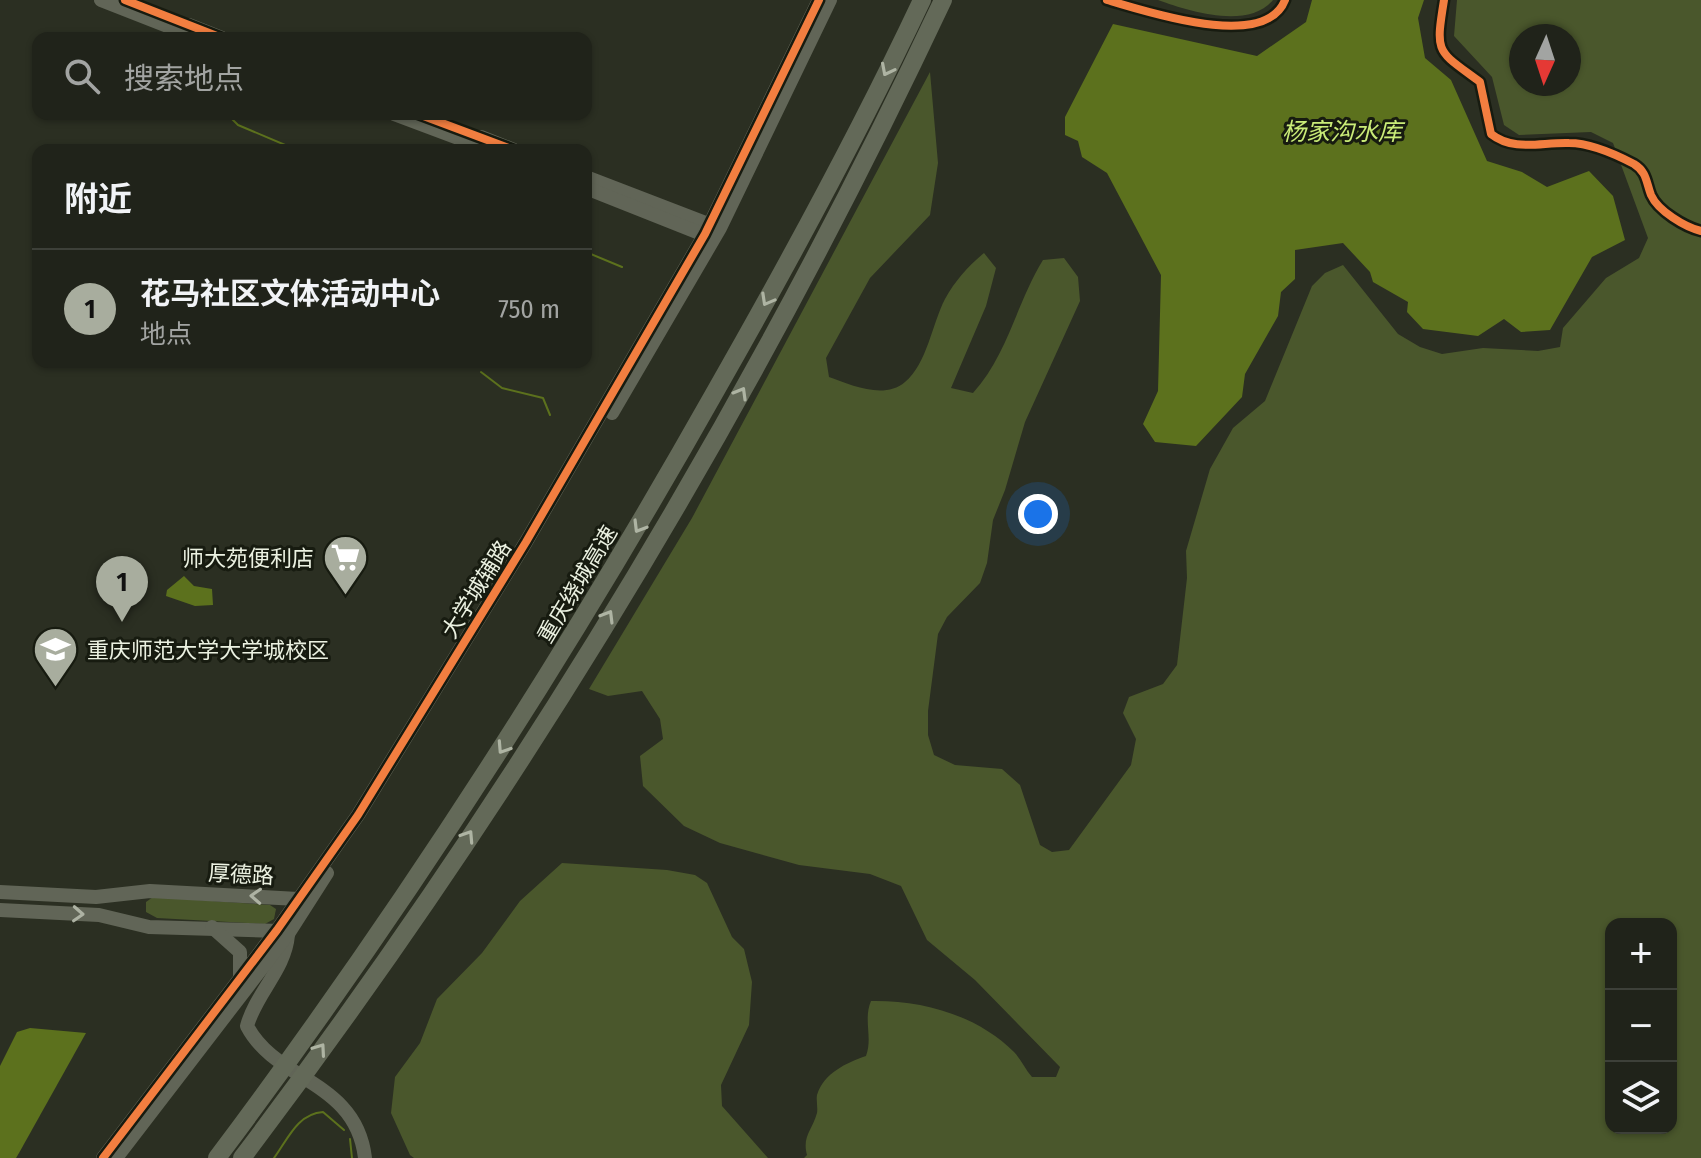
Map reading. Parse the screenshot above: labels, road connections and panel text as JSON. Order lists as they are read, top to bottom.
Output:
{
  "streets": {
    "highway": ["重庆绕城高速"],
    "street": ["大学城辅路", "厚德路"]
  },
  "crossings": [
    ["大学城辅路", "厚德路"]
  ],
  "water": ["杨家沟水库"],
  "places": {
    "supermarket": ["师大苑便利店"],
    "school or university": ["重庆师范大学大学城校区"]
  },
  "north": "bottom",
  "page": {
    "search": "搜索地点",
    "heading": "附近",
    "list": [
      {
        "mark": "1",
        "name": "花马社区文体活动中心",
        "note": "地点",
        "value": "750 m"
      }
    ],
    "pins": "1",
    "map_buttons": ["+", "−"]
  }
}
